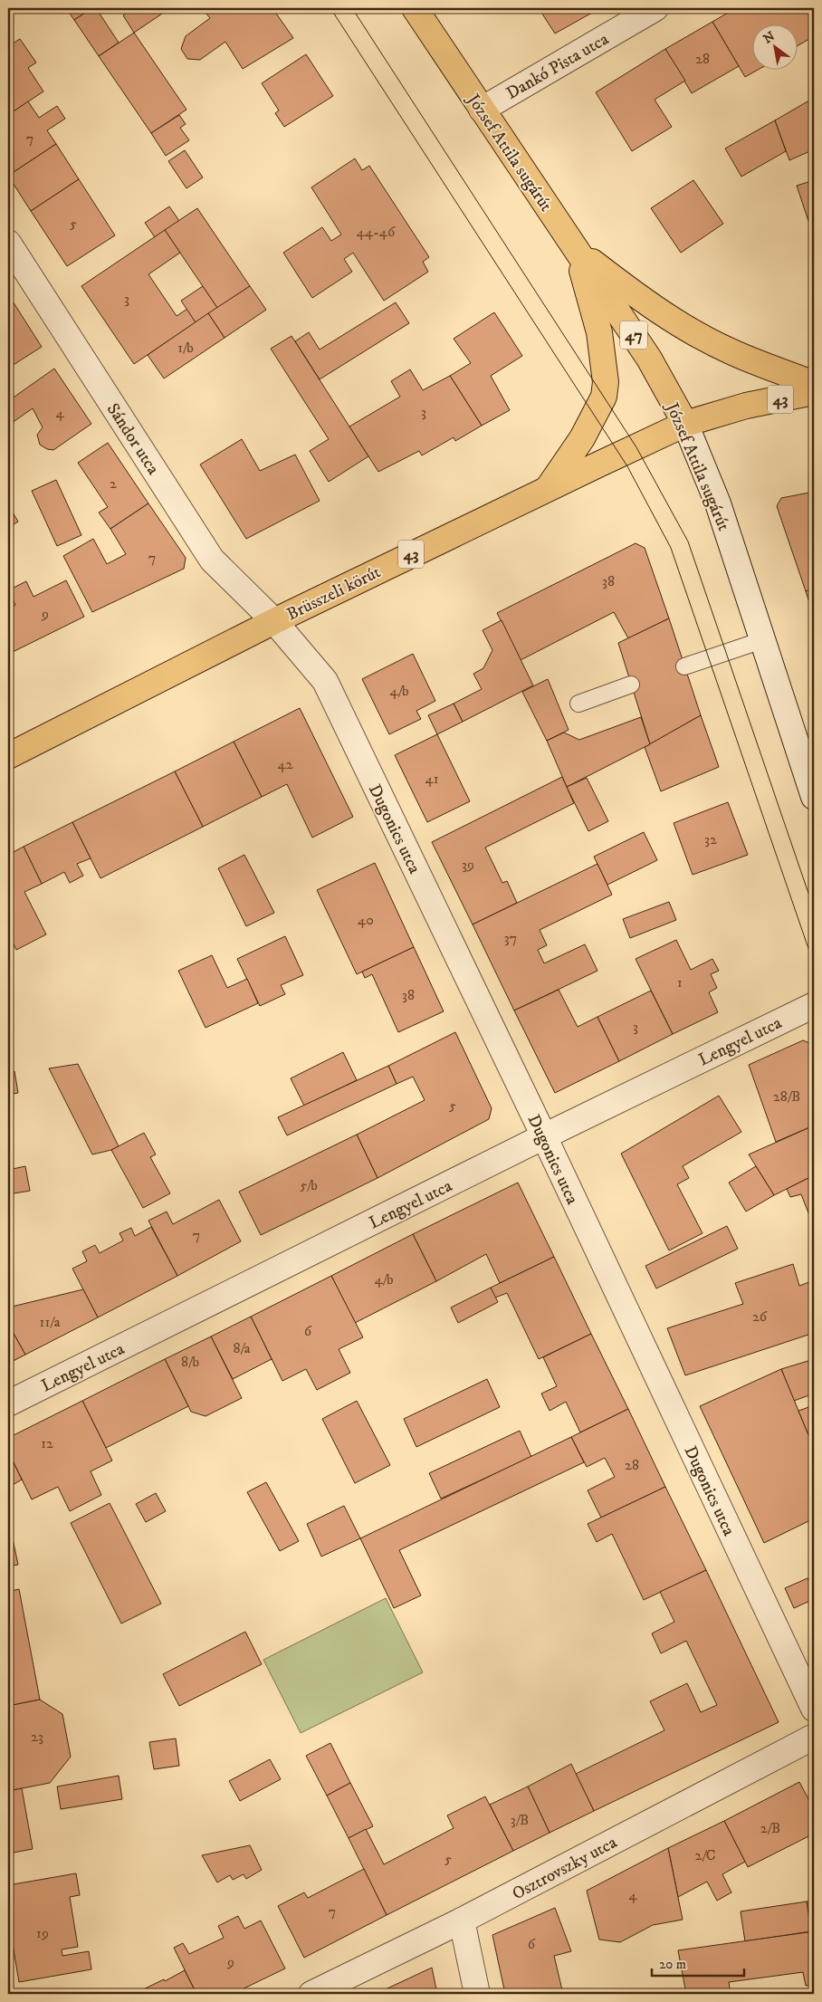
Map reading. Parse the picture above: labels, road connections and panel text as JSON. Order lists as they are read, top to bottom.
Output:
{
  "streets": {
    "main road": [
      "József Attila sugárút",
      "47",
      "43",
      "Brüsszeli körút"
    ],
    "street": [
      "Dankó Pista utca",
      "Sándor utca",
      "Dugonics utca",
      "Lengyel utca",
      "Osztrovszky utca"
    ]
  },
  "crossings": [
    ["Dankó Pista utca", "József Attila sugárút"],
    ["József Attila sugárút", "43"],
    ["József Attila sugárút", "Brüsszeli körút"],
    ["43", "Brüsszeli körút"],
    ["Sándor utca", "Brüsszeli körút"],
    ["Sándor utca", "Dugonics utca"],
    ["Brüsszeli körút", "Dugonics utca"],
    ["Dugonics utca", "Lengyel utca"]
  ],
  "house_numbers": [
    "28",
    "7",
    "5",
    "44-46",
    "3",
    "1/b",
    "3",
    "4",
    "2",
    "7",
    "38",
    "9",
    "4/b",
    "42",
    "41",
    "32",
    "39",
    "40",
    "37",
    "1",
    "38",
    "3",
    "28/B",
    "5",
    "5/b",
    "7",
    "4/b",
    "26",
    "11/a",
    "6",
    "8/a",
    "8/b",
    "12",
    "28",
    "23",
    "3/B",
    "2/B",
    "2/C",
    "5",
    "4",
    "7",
    "19",
    "6",
    "9"
  ],
  "scale_bar": "20 m",
  "north": "top left"
}
